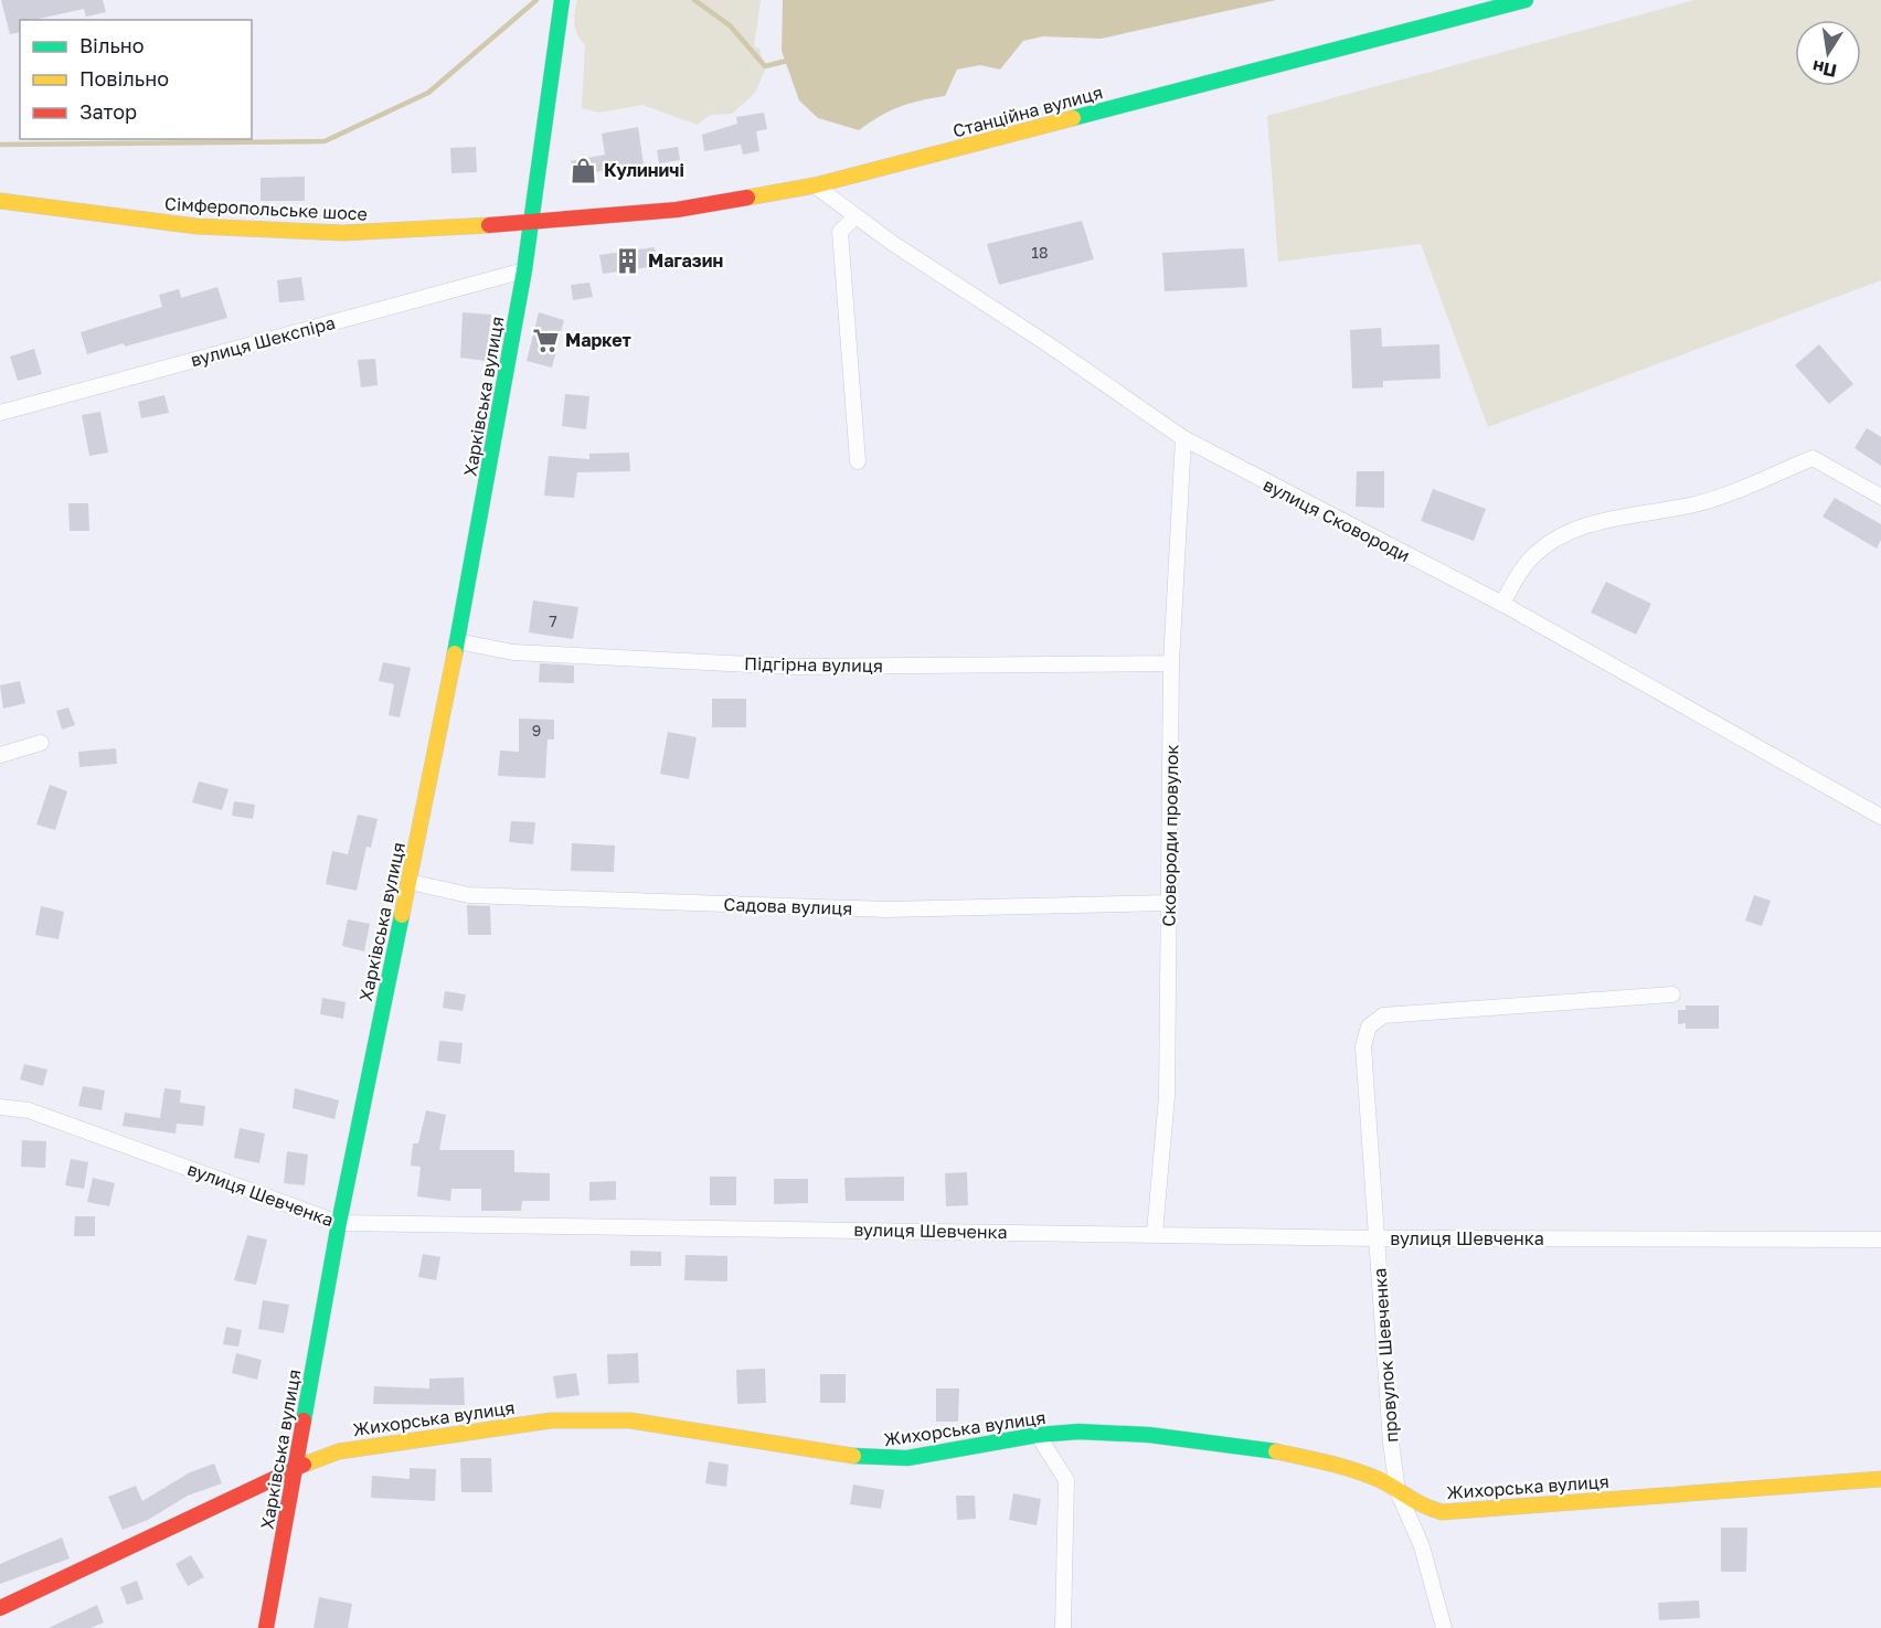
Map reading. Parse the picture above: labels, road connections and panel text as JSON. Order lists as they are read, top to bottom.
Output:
{
  "streets": {
    "main road": [
      "Станційна вулиця",
      "Сімферопольське шосе",
      "Харківська вулиця",
      "Жихорська вулиця"
    ],
    "street": [
      "вулиця Шекспіра",
      "вулиця Сковороди",
      "Підгірна вулиця",
      "Сковороди провулок",
      "Садова вулиця",
      "вулиця Шевченка",
      "провулок Шевченка"
    ]
  },
  "crossings": [
    ["Станційна вулиця", "Сімферопольське шосе"],
    ["Станційна вулиця", "Харківська вулиця"],
    ["Станційна вулиця", "вулиця Сковороди"],
    ["Сімферопольське шосе", "Харківська вулиця"],
    ["вулиця Шекспіра", "Харківська вулиця"],
    ["Харківська вулиця", "Підгірна вулиця"],
    ["Харківська вулиця", "Садова вулиця"],
    ["Харківська вулиця", "вулиця Шевченка"],
    ["Харківська вулиця", "Жихорська вулиця"],
    ["вулиця Сковороди", "Сковороди провулок"],
    ["Підгірна вулиця", "Сковороди провулок"],
    ["Сковороди провулок", "Садова вулиця"],
    ["Сковороди провулок", "вулиця Шевченка"],
    ["вулиця Шевченка", "провулок Шевченка"],
    ["провулок Шевченка", "Жихорська вулиця"]
  ],
  "places": {
    "shop": ["Кулиничі"],
    "building": ["Магазин"],
    "supermarket": ["Маркет"]
  },
  "house_numbers": ["18", "7", "9"],
  "legend": ["Вільно", "Повільно", "Затор"],
  "north": "bottom"
}
